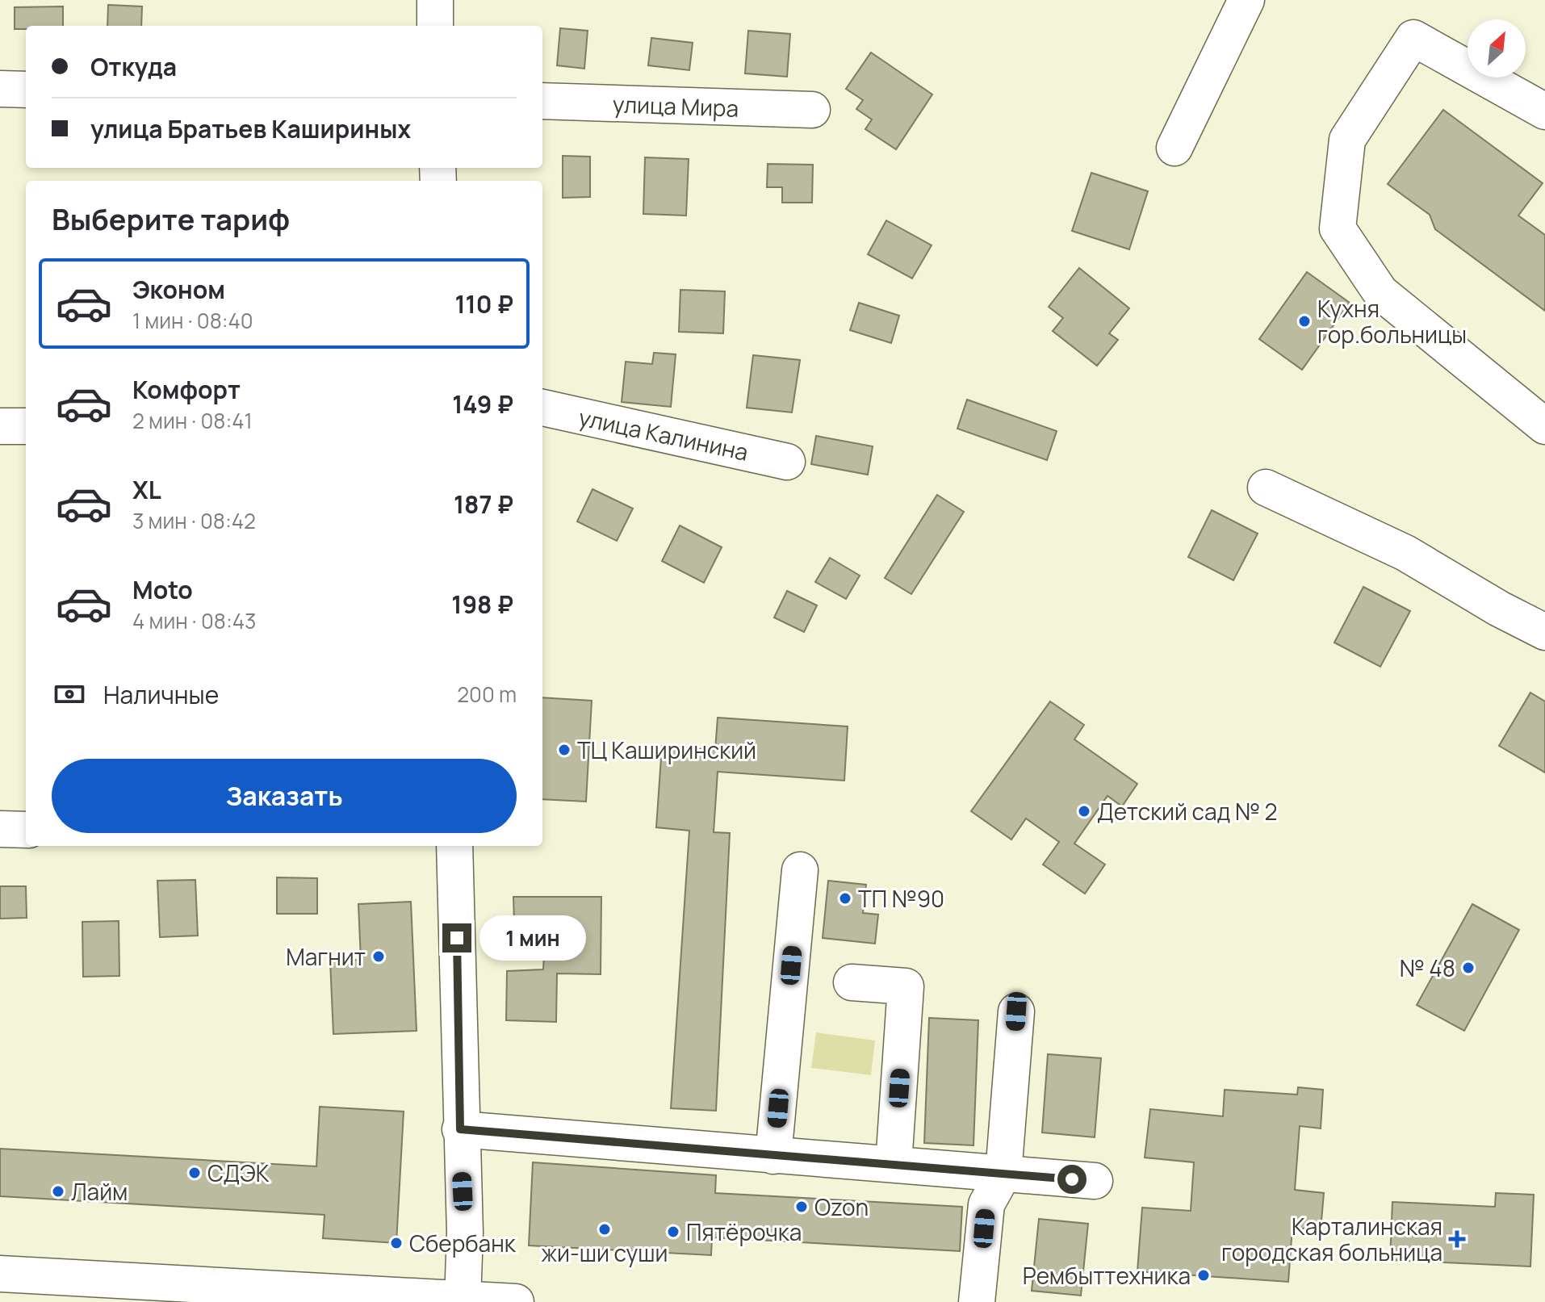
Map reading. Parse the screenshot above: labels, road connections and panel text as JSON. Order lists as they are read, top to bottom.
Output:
{
  "streets": {
    "main road": ["улица Мира", "улица Калинина"]
  },
  "places": {
    "other": [
      "Кухня гор.больницы",
      "ТЦ Каширинский",
      "Детский сад № 2",
      "ТП №90",
      "Магнит",
      "№ 48",
      "СДЭК",
      "Лайм",
      "Ozon",
      "жи-ши суши",
      "Пятёрочка",
      "Сбербанк",
      "Рембыттехника"
    ],
    "health": ["Карталинская городская больница"]
  },
  "north": "top right",
  "page": {
    "banner": ["Откуда", "улица Братьев Кашириных"],
    "heading": "Выберите тариф",
    "list": [
      {
        "name": "Эконом",
        "note": "1 мин · 08:40",
        "value": "110 ₽"
      },
      {
        "name": "Комфорт",
        "note": "2 мин · 08:41",
        "value": "149 ₽"
      },
      {
        "name": "XL",
        "note": "3 мин · 08:42",
        "value": "187 ₽"
      },
      {
        "name": "Moto",
        "note": "4 мин · 08:43",
        "value": "198 ₽"
      }
    ],
    "pay": ["Наличные", "200 m"],
    "buttons": "Заказать",
    "bubble": "1 мин"
  }
}
